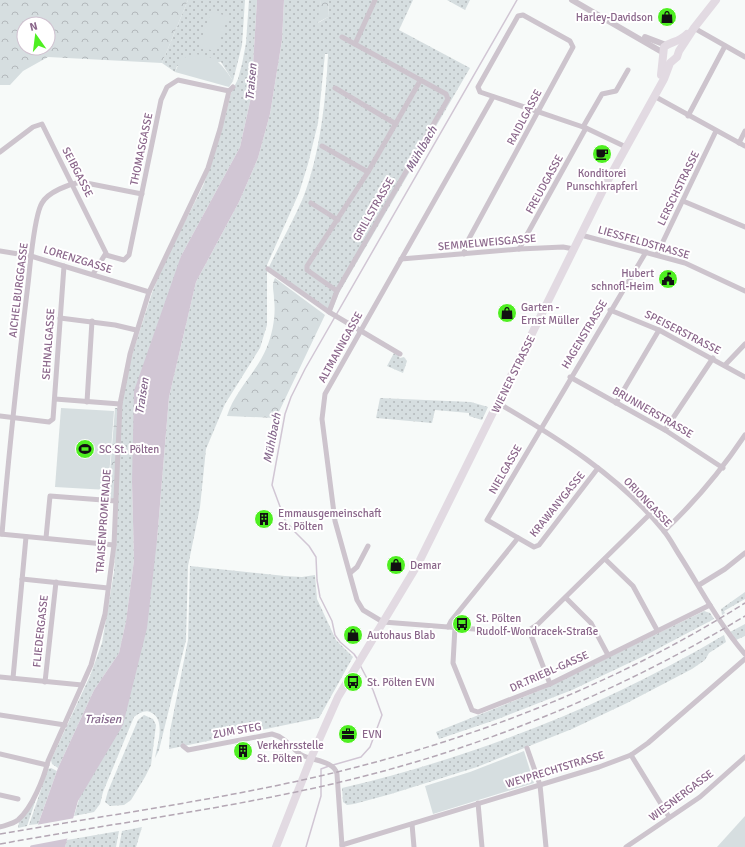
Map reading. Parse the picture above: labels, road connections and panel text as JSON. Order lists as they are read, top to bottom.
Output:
{
  "streets": {
    "main road": ["WIENER STRASSE"],
    "street": [
      "RAIDLGASSE",
      "THOMASGASSE",
      "SEIBGASSE",
      "FREUDGASSE",
      "LERSCHSTRASSE",
      "GRILLSTRASSE",
      "SEMMELWEISGASSE",
      "LIESSFELDSTRASSE",
      "LORENZGASSE",
      "AICHELBURGGASSE",
      "SPEISERSTRASSE",
      "HAGENSTRASSE",
      "SEHNALGASSE",
      "ALTMANNGASSE",
      "BRUNNERSTRASSE",
      "NIELGASSE",
      "ORIONGASSE",
      "KRAWANYGASSE",
      "TRAISENPROMENADE",
      "FLIEDERGASSE",
      "DR.TRIEBL-GASSE",
      "ZUM STEG",
      "WEYPRECHTSTRASSE",
      "WIESNERGASSE"
    ]
  },
  "crossings": [
    ["RAIDLGASSE", "SEMMELWEISGASSE"],
    ["RAIDLGASSE", "ALTMANNGASSE"],
    ["THOMASGASSE", "SEIBGASSE"],
    ["THOMASGASSE", "AICHELBURGGASSE"],
    ["THOMASGASSE", "TRAISENPROMENADE"],
    ["SEIBGASSE", "AICHELBURGGASSE"],
    ["FREUDGASSE", "SEMMELWEISGASSE"],
    ["LERSCHSTRASSE", "LIESSFELDSTRASSE"],
    ["SEMMELWEISGASSE", "ALTMANNGASSE"],
    ["SEMMELWEISGASSE", "WIENER STRASSE"],
    ["LIESSFELDSTRASSE", "HAGENSTRASSE"],
    ["LIESSFELDSTRASSE", "WIENER STRASSE"],
    ["LORENZGASSE", "AICHELBURGGASSE"],
    ["LORENZGASSE", "SEHNALGASSE"],
    ["LORENZGASSE", "TRAISENPROMENADE"],
    ["AICHELBURGGASSE", "SEHNALGASSE"],
    ["SPEISERSTRASSE", "HAGENSTRASSE"],
    ["HAGENSTRASSE", "BRUNNERSTRASSE"],
    ["HAGENSTRASSE", "NIELGASSE"],
    ["HAGENSTRASSE", "ORIONGASSE"],
    ["ALTMANNGASSE", "WIENER STRASSE"],
    ["WIENER STRASSE", "ORIONGASSE"],
    ["WIENER STRASSE", "ZUM STEG"],
    ["NIELGASSE", "ORIONGASSE"],
    ["NIELGASSE", "KRAWANYGASSE"],
    ["ORIONGASSE", "KRAWANYGASSE"],
    ["ORIONGASSE", "DR.TRIEBL-GASSE"],
    ["ZUM STEG", "WEYPRECHTSTRASSE"]
  ],
  "water": ["Traisen", "Mühlbach"],
  "places": {
    "shop": [
      "Harley-Davidson",
      "Garten - Ernst Müller",
      "Demar",
      "Autohaus Blab"
    ],
    "cafe": ["Konditorei Punschkrapferl"],
    "public building": ["Hubert schnofl-Heim"],
    "sports": ["SC St. Pölten"],
    "building": ["Emmausgemeinschaft St. Pölten", "Verkehrsstelle St. Pölten"],
    "bus stop": ["St. Pölten Rudolf-Wondracek-Straße", "St. Pölten EVN"],
    "office": ["EVN"]
  },
  "north": "top"
}
